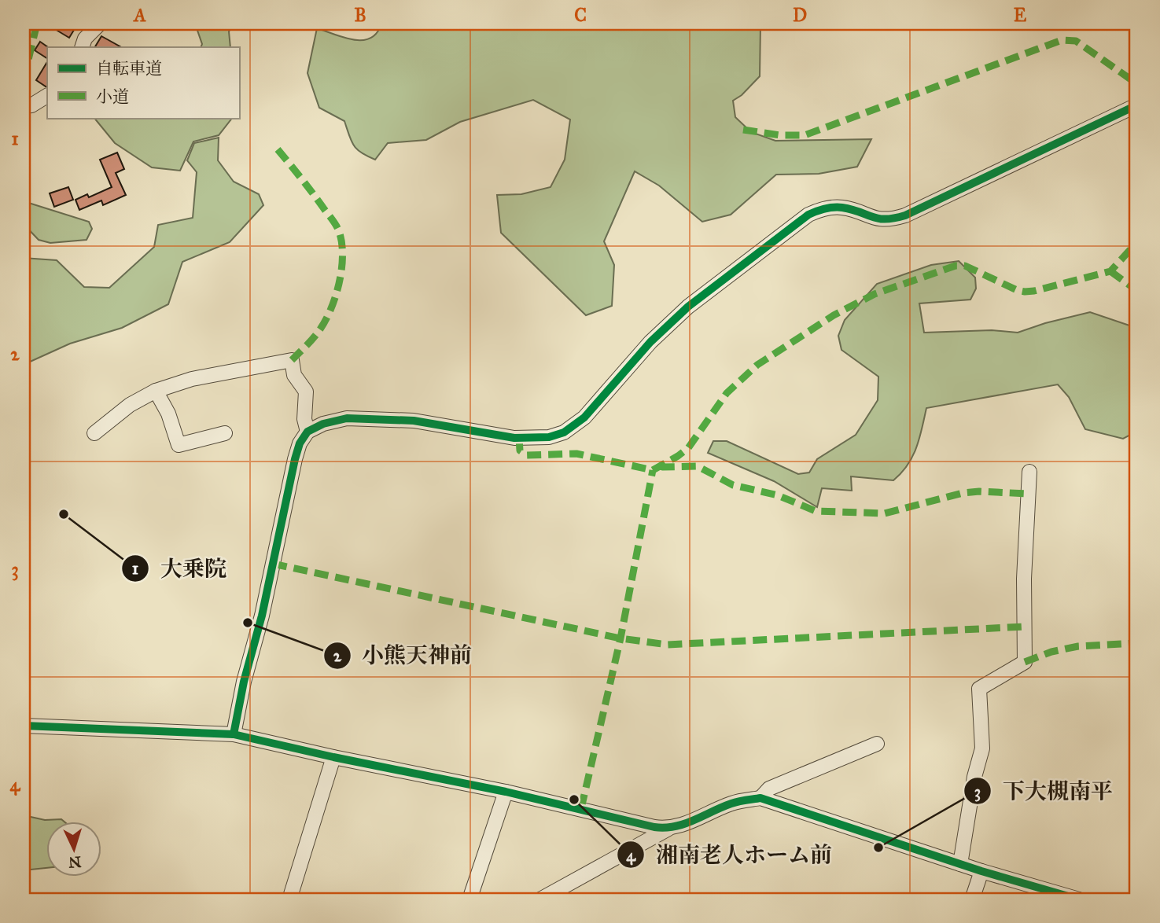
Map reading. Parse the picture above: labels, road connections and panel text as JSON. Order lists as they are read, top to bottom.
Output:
{
  "places": [
    "大乗院",
    "小熊天神前",
    "湘南老人ホーム前",
    "下大槻南平"
  ],
  "legend": ["自転車道", "小道"],
  "north": "bottom",
  "grid": {
    "columns": [
      "A",
      "B",
      "C",
      "D",
      "E"
    ],
    "rows": [
      "1",
      "2",
      "3",
      "4"
    ]
  }
}
